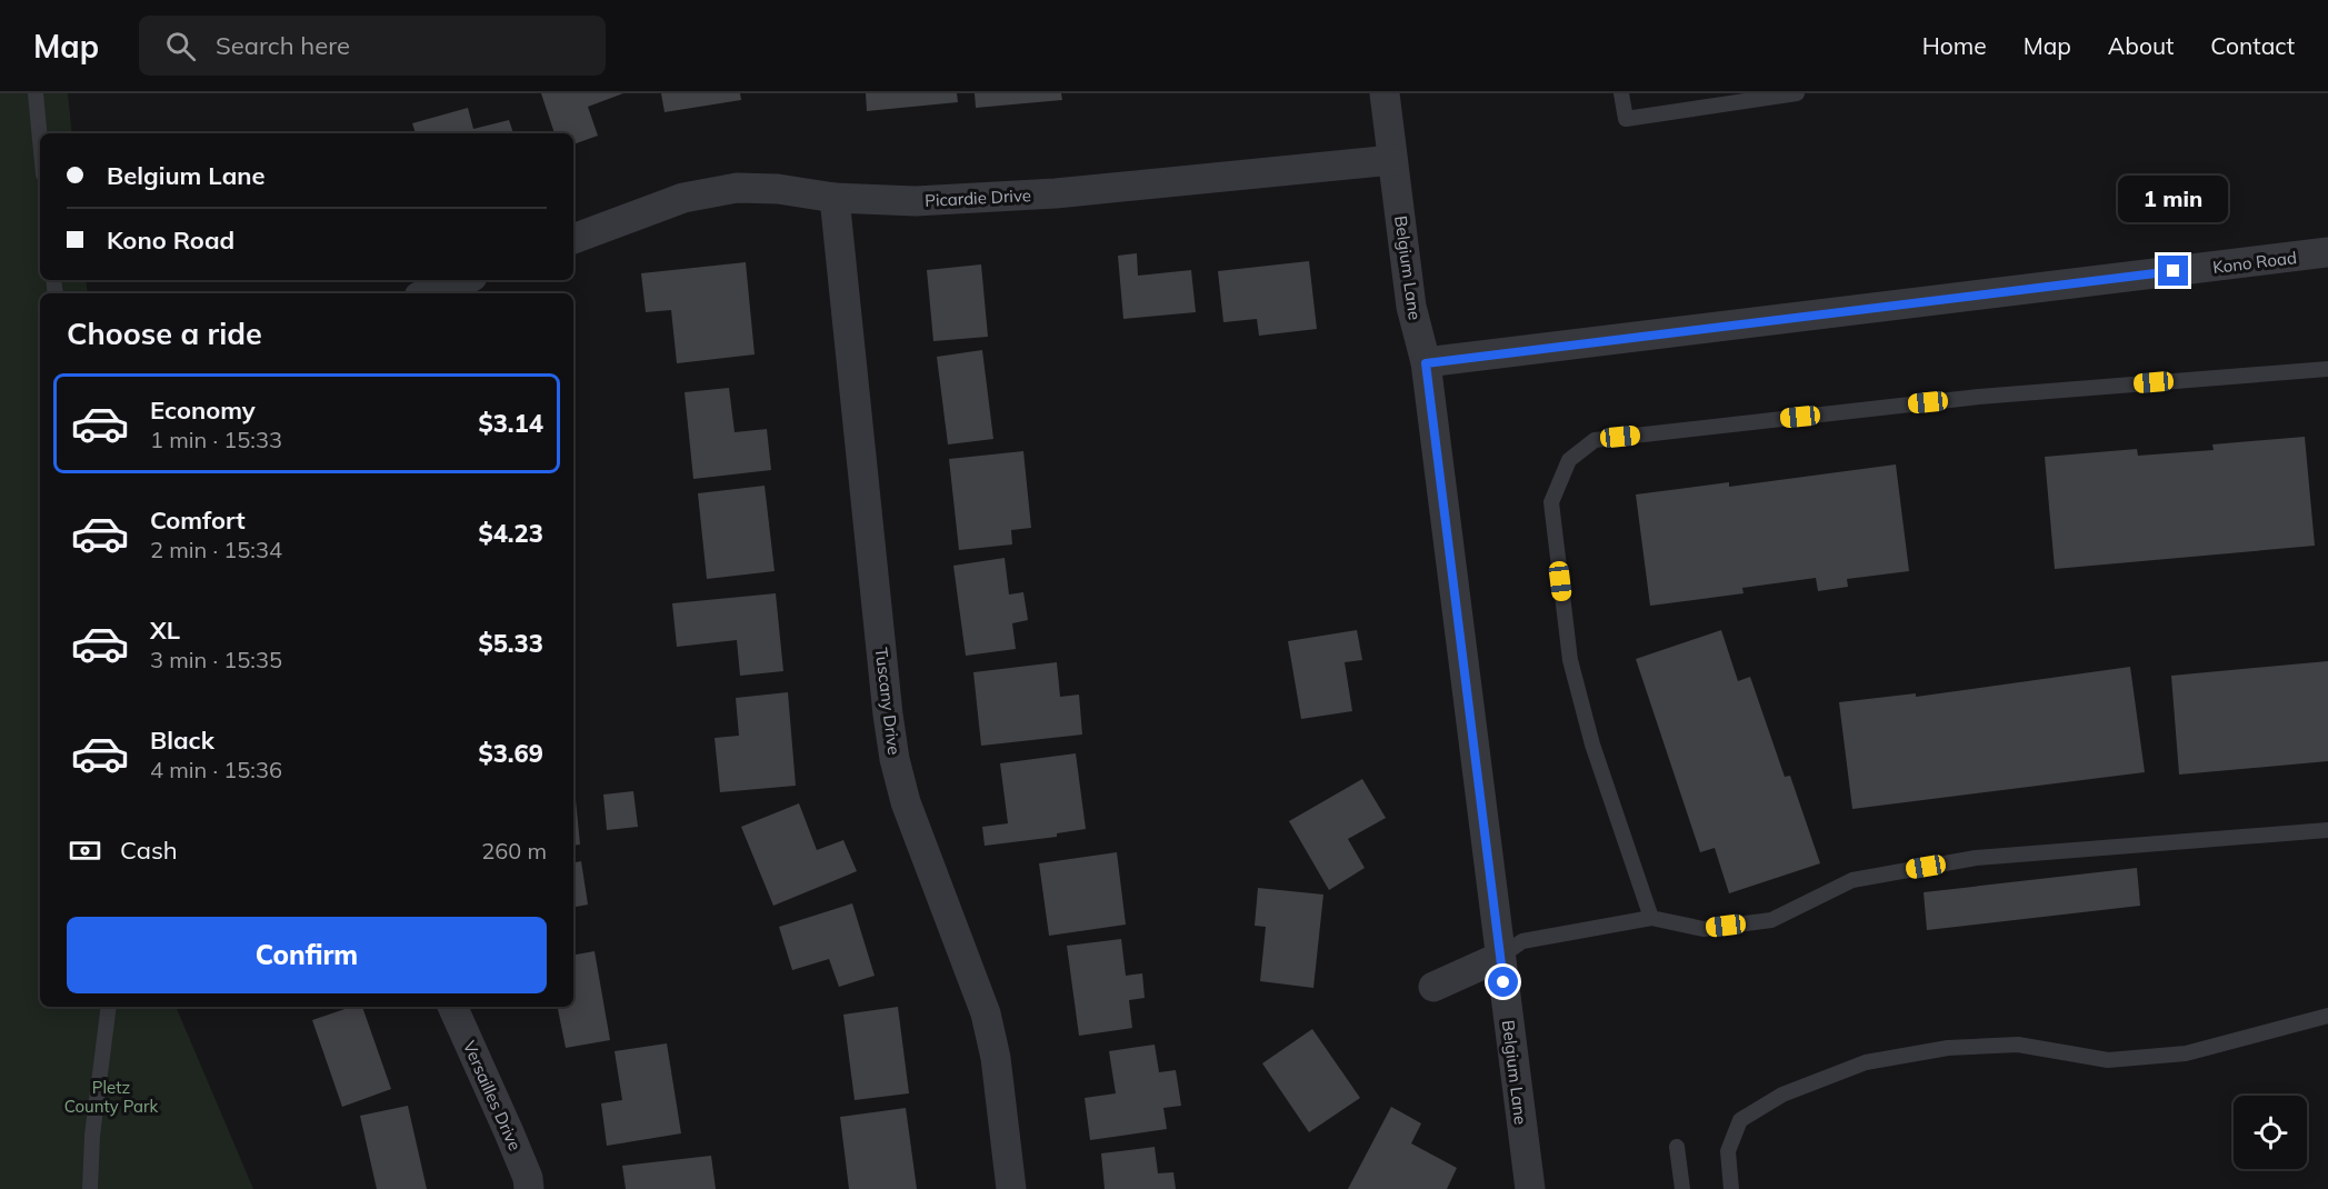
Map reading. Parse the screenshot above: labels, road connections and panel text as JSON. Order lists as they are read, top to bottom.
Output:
{
  "streets": {
    "street": [
      "Picardie Drive",
      "Kono Road",
      "Belgium Lane",
      "Tuscany Drive",
      "Versailles Drive"
    ]
  },
  "crossings": [
    ["Picardie Drive", "Belgium Lane"],
    ["Picardie Drive", "Tuscany Drive"],
    ["Kono Road", "Belgium Lane"]
  ],
  "parks": ["Pletz County Park"],
  "page": {
    "header": "Map",
    "search": "Search here",
    "nav": [
      "Home",
      "Map",
      "About",
      "Contact"
    ],
    "banner": ["Belgium Lane", "Kono Road"],
    "bubble": "1 min",
    "heading": "Choose a ride",
    "list": [
      {
        "name": "Economy",
        "note": "1 min · 15:33",
        "value": "$3.14"
      },
      {
        "name": "Comfort",
        "note": "2 min · 15:34",
        "value": "$4.23"
      },
      {
        "name": "XL",
        "note": "3 min · 15:35",
        "value": "$5.33"
      },
      {
        "name": "Black",
        "note": "4 min · 15:36",
        "value": "$3.69"
      }
    ],
    "pay": ["Cash", "260 m"],
    "buttons": "Confirm"
  }
}
